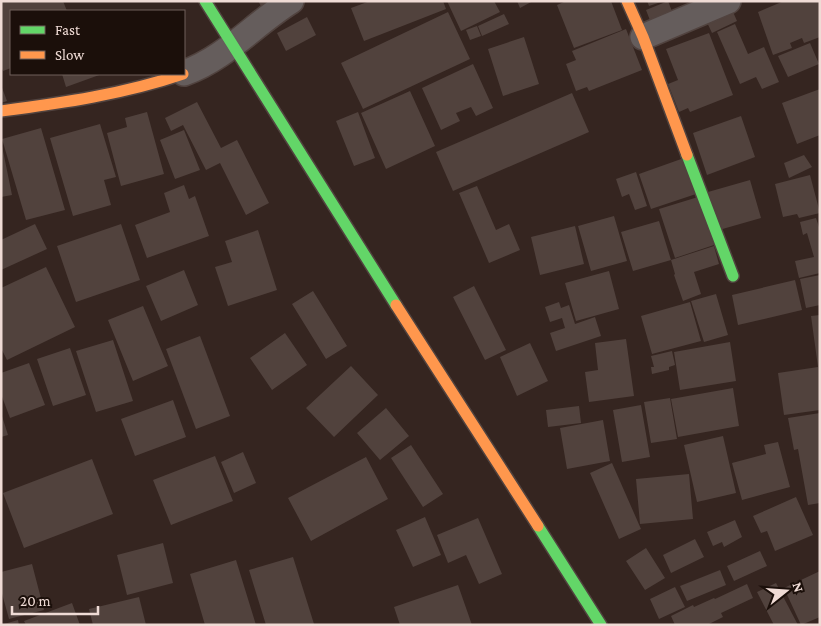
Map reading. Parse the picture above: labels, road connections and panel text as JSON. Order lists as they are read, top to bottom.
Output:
{
  "legend": ["Fast", "Slow"],
  "scale_bar": "20 m",
  "north": "right"
}
